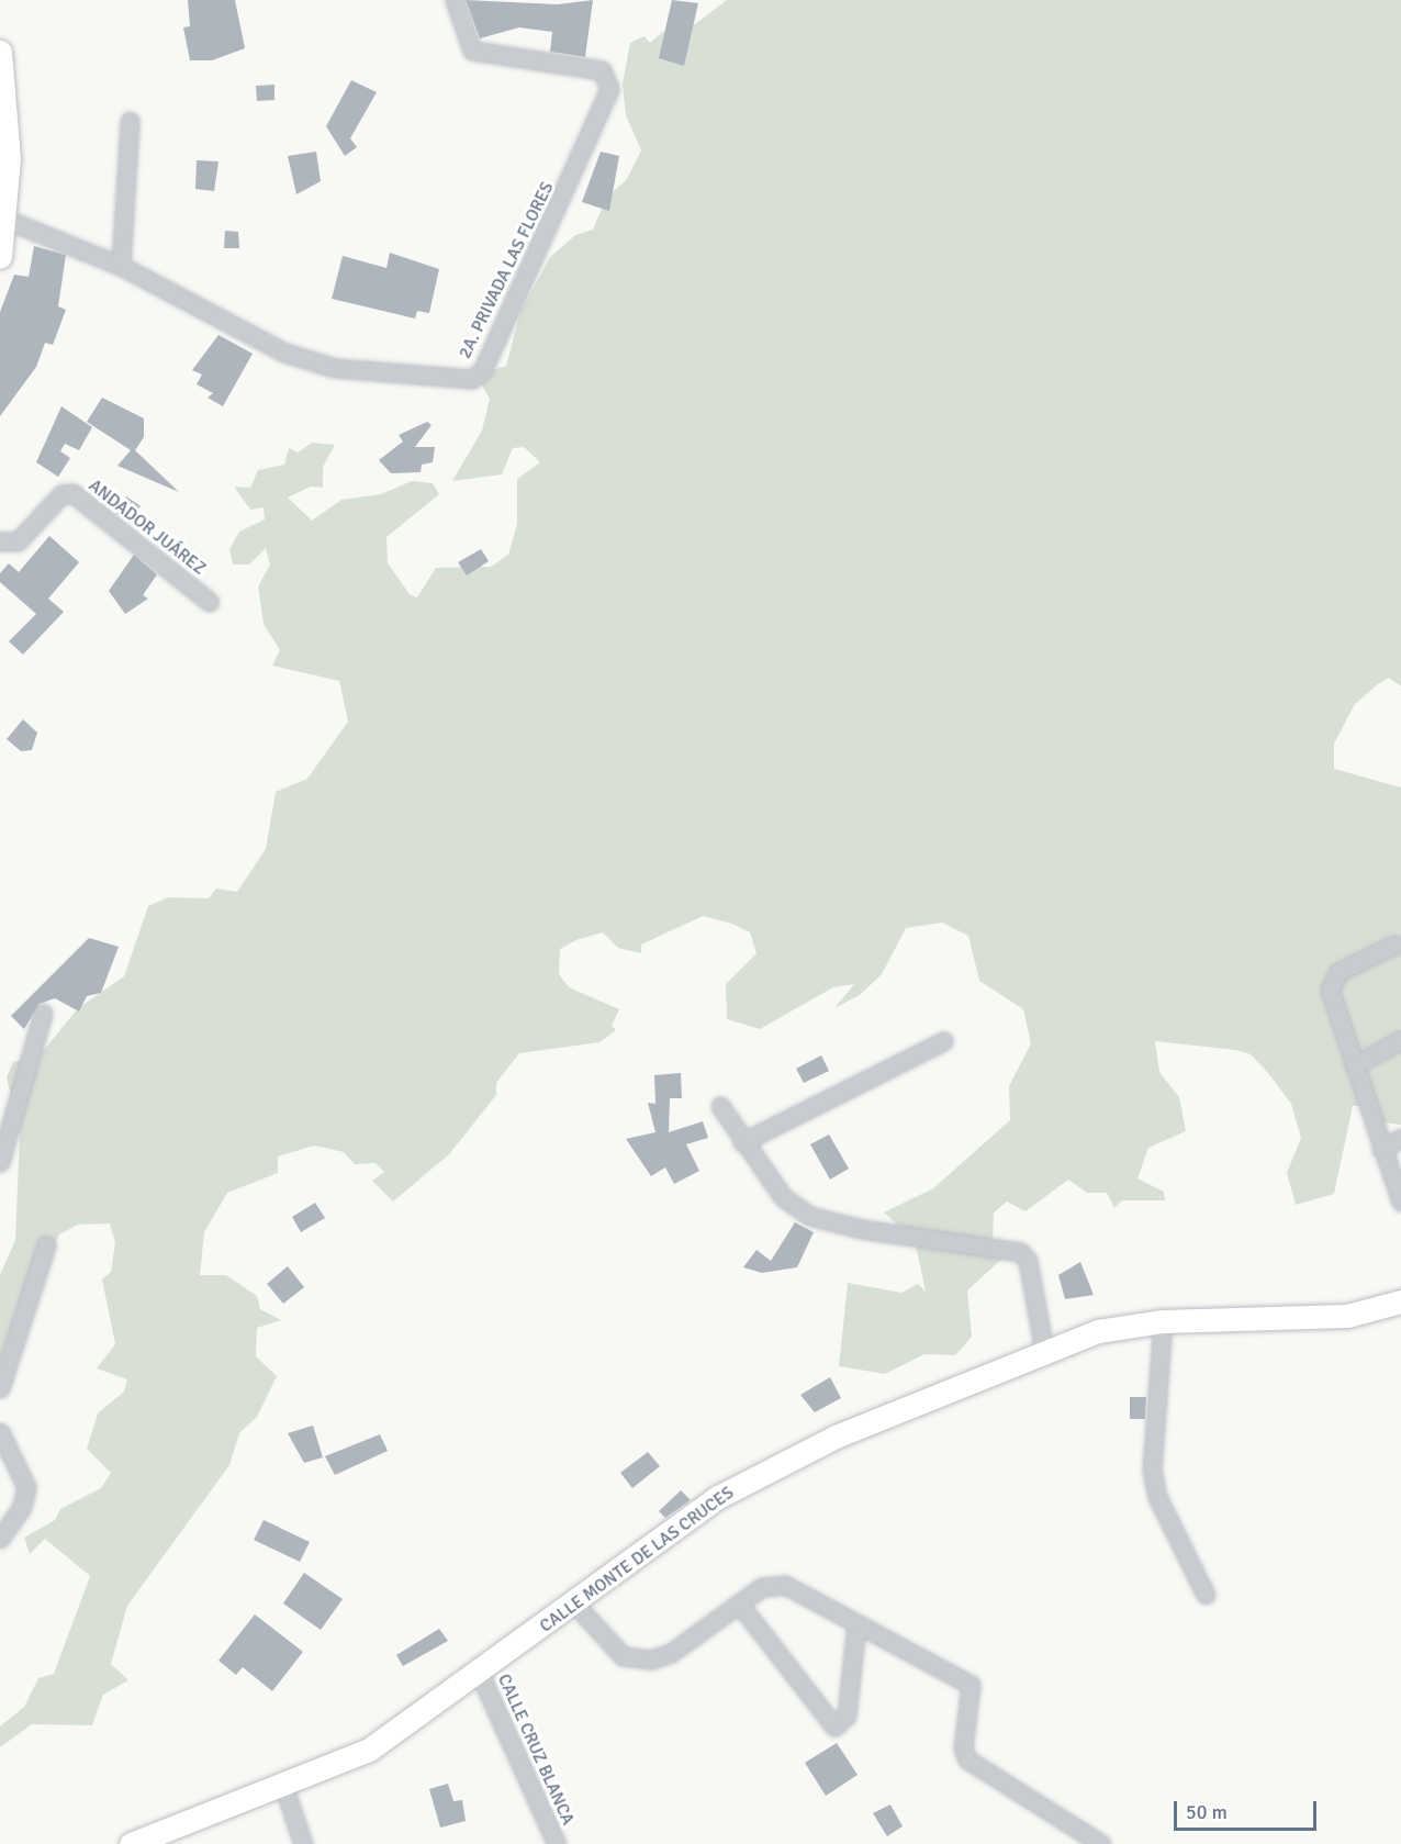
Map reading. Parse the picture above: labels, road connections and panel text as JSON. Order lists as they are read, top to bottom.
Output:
{
  "streets": {
    "street": [
      "2A. PRIVADA LAS FLORES",
      "ANDADOR JUÁREZ",
      "CALLE MONTE DE LAS CRUCES",
      "CALLE CRUZ BLANCA"
    ]
  },
  "crossings": [
    ["CALLE MONTE DE LAS CRUCES", "CALLE CRUZ BLANCA"]
  ],
  "scale_bar": "50 m"
}
